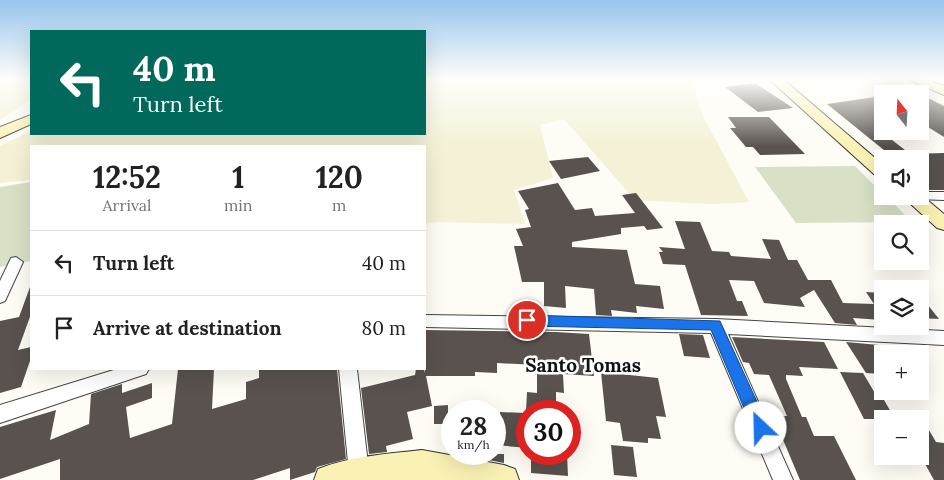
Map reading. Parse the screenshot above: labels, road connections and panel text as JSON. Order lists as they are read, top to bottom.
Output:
{
  "districts": ["Santo Tomas"],
  "north": "top",
  "page": {
    "turn": ["40 m", "Turn left"],
    "map_buttons": ["+", "−"],
    "eta": [
      "12:52",
      "Arrival",
      "1",
      "min",
      "120",
      "m"
    ],
    "list": [
      {
        "name": "Turn left",
        "value": "40 m"
      },
      {
        "name": "Arrive at destination",
        "value": "80 m"
      }
    ],
    "speed": "28 km/h",
    "limit": "30"
  }
}
